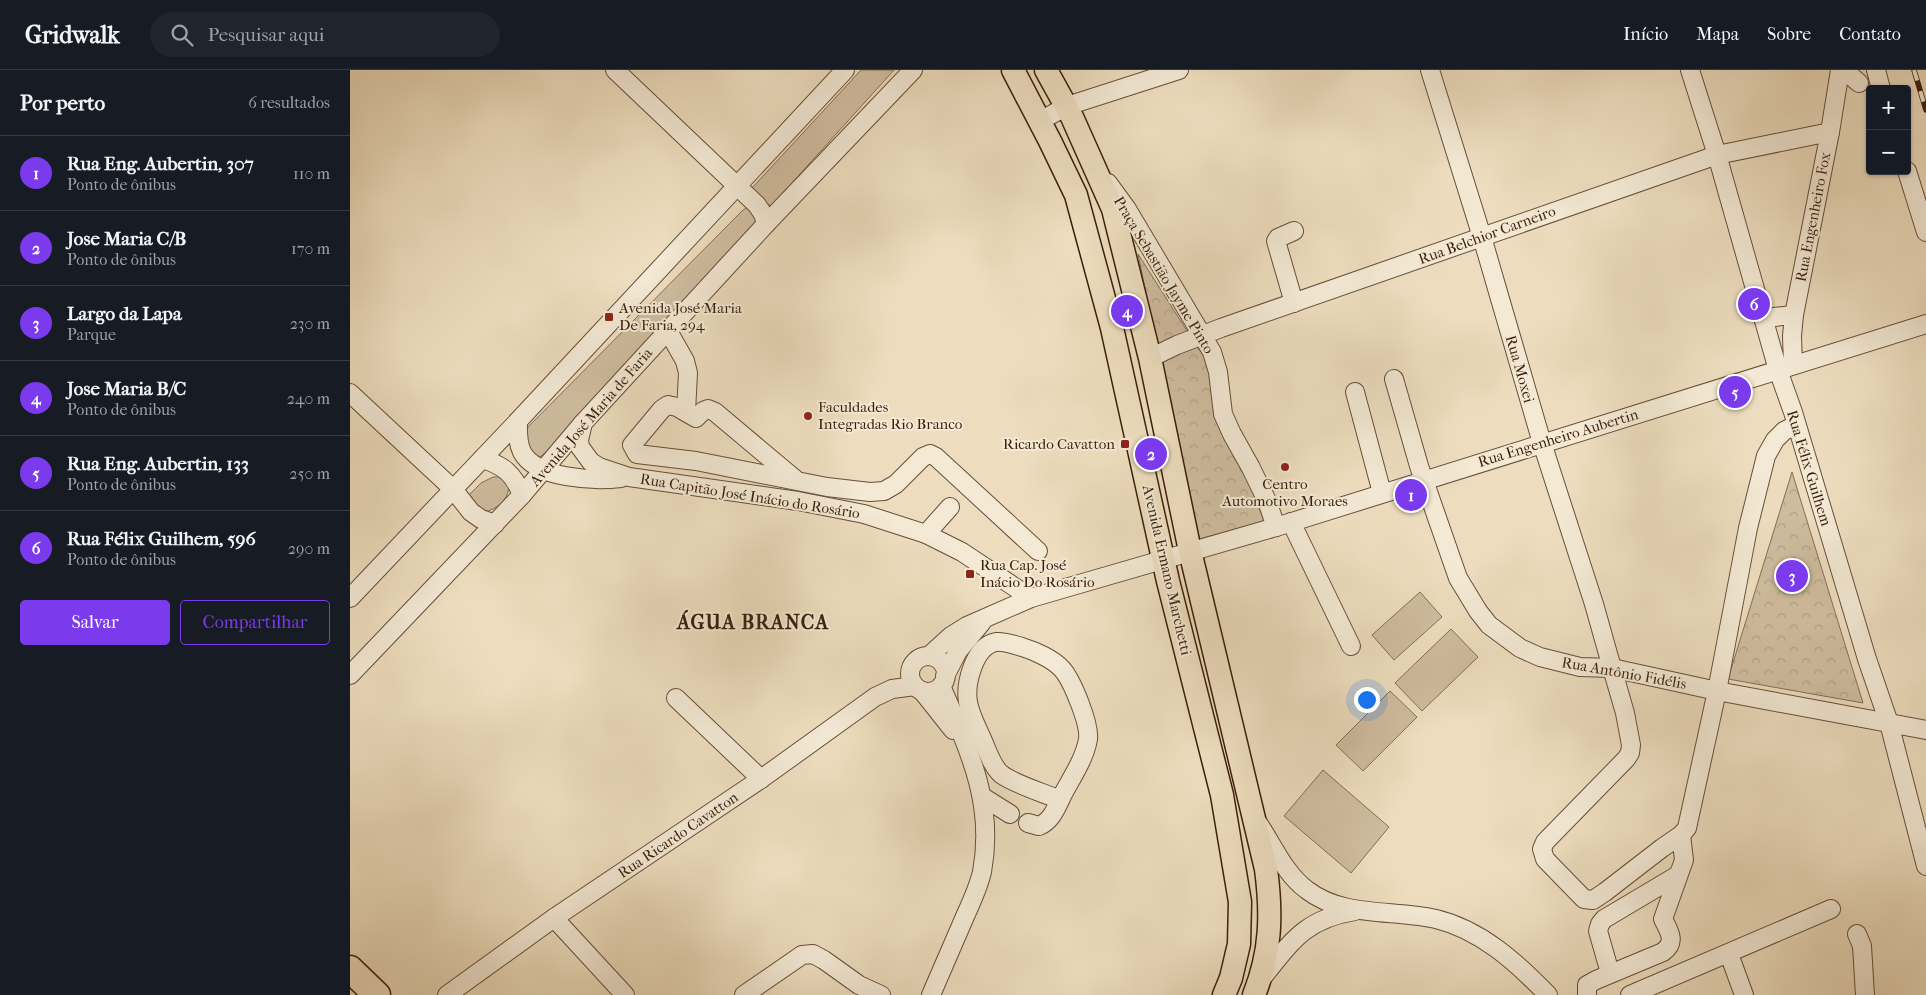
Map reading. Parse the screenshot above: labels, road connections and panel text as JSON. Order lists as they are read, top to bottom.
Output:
{
  "streets": {
    "main road": ["Avenida Ermano Marchetti"],
    "street": [
      "Rua Engenheiro Fox",
      "Rua Belchior Carneiro",
      "Praça Sebastião Jayme Pinto",
      "Rua Moxei",
      "Avenida José Maria de Faria",
      "Rua Engenheiro Aubertin",
      "Rua Félix Guilhem",
      "Rua Capitão José Inácio do Rosário",
      "Rua Antônio Fidélis",
      "Rua Ricardo Cavatton"
    ]
  },
  "crossings": [
    ["Rua Engenheiro Fox", "Rua Belchior Carneiro"],
    ["Rua Engenheiro Fox", "Rua Engenheiro Aubertin"],
    ["Rua Engenheiro Fox", "Rua Félix Guilhem"],
    ["Rua Belchior Carneiro", "Praça Sebastião Jayme Pinto"],
    ["Rua Belchior Carneiro", "Rua Moxei"],
    ["Rua Belchior Carneiro", "Rua Félix Guilhem"],
    ["Rua Belchior Carneiro", "Avenida Ermano Marchetti"],
    ["Praça Sebastião Jayme Pinto", "Rua Engenheiro Aubertin"],
    ["Praça Sebastião Jayme Pinto", "Avenida Ermano Marchetti"],
    ["Rua Moxei", "Rua Engenheiro Aubertin"],
    ["Rua Moxei", "Rua Antônio Fidélis"],
    ["Avenida José Maria de Faria", "Rua Capitão José Inácio do Rosário"],
    ["Rua Engenheiro Aubertin", "Rua Félix Guilhem"],
    ["Rua Engenheiro Aubertin", "Avenida Ermano Marchetti"],
    ["Rua Engenheiro Aubertin", "Rua Antônio Fidélis"],
    ["Rua Félix Guilhem", "Rua Antônio Fidélis"]
  ],
  "districts": ["ÁGUA BRANCA"],
  "places": {
    "transit": ["Avenida José Maria De Faria, 294", "Ricardo Cavatton", "Rua Cap. José Inácio Do Rosário"],
    "other": ["Faculdades Integradas Rio Branco", "Centro Automotivo Moraes"]
  },
  "page": {
    "header": "Gridwalk",
    "search": "Pesquisar aqui",
    "nav": [
      "Início",
      "Mapa",
      "Sobre",
      "Contato"
    ],
    "heading": ["Por perto", "6 resultados"],
    "map_buttons": ["+", "−"],
    "list": [
      {
        "mark": "1",
        "name": "Rua Eng. Aubertin, 307",
        "note": "Ponto de ônibus",
        "value": "110 m"
      },
      {
        "mark": "2",
        "name": "Jose Maria C/B",
        "note": "Ponto de ônibus",
        "value": "170 m"
      },
      {
        "mark": "3",
        "name": "Largo da Lapa",
        "note": "Parque",
        "value": "230 m"
      },
      {
        "mark": "4",
        "name": "Jose Maria B/C",
        "note": "Ponto de ônibus",
        "value": "240 m"
      },
      {
        "mark": "5",
        "name": "Rua Eng. Aubertin, 133",
        "note": "Ponto de ônibus",
        "value": "250 m"
      },
      {
        "mark": "6",
        "name": "Rua Félix Guilhem, 596",
        "note": "Ponto de ônibus",
        "value": "290 m"
      }
    ],
    "pins": [
      "6",
      "4",
      "5",
      "2",
      "1",
      "3"
    ],
    "buttons": ["Salvar", "Compartilhar"]
  }
}
